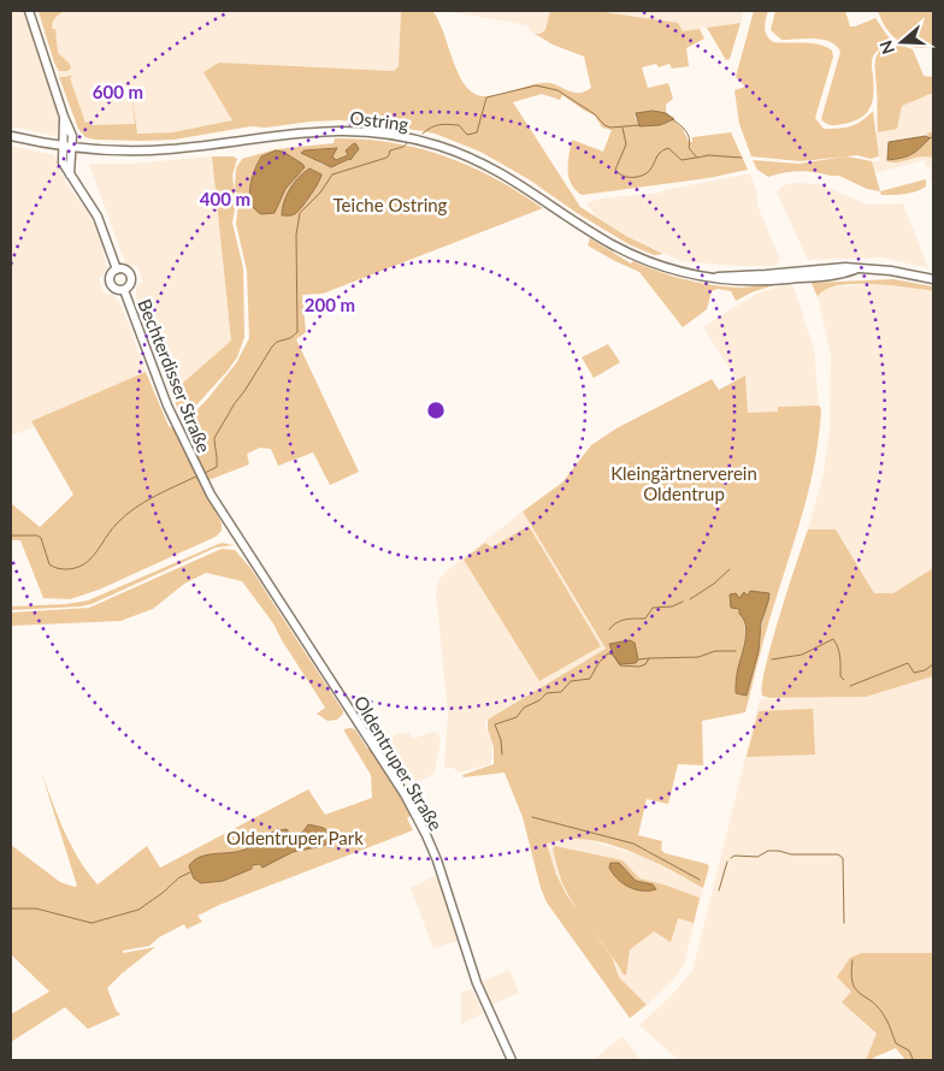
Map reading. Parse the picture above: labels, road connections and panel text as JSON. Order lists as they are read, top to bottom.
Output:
{
  "streets": {
    "street": ["Ostring", "Bechterdisser Straße", "Oldentruper Straße"]
  },
  "crossings": [
    ["Bechterdisser Straße", "Oldentruper Straße"]
  ],
  "parks": ["Teiche Ostring", "Kleingärtnerverein Oldentrup", "Oldentruper Park"],
  "north": "left",
  "rings": ["600 m", "400 m", "200 m"]
}
